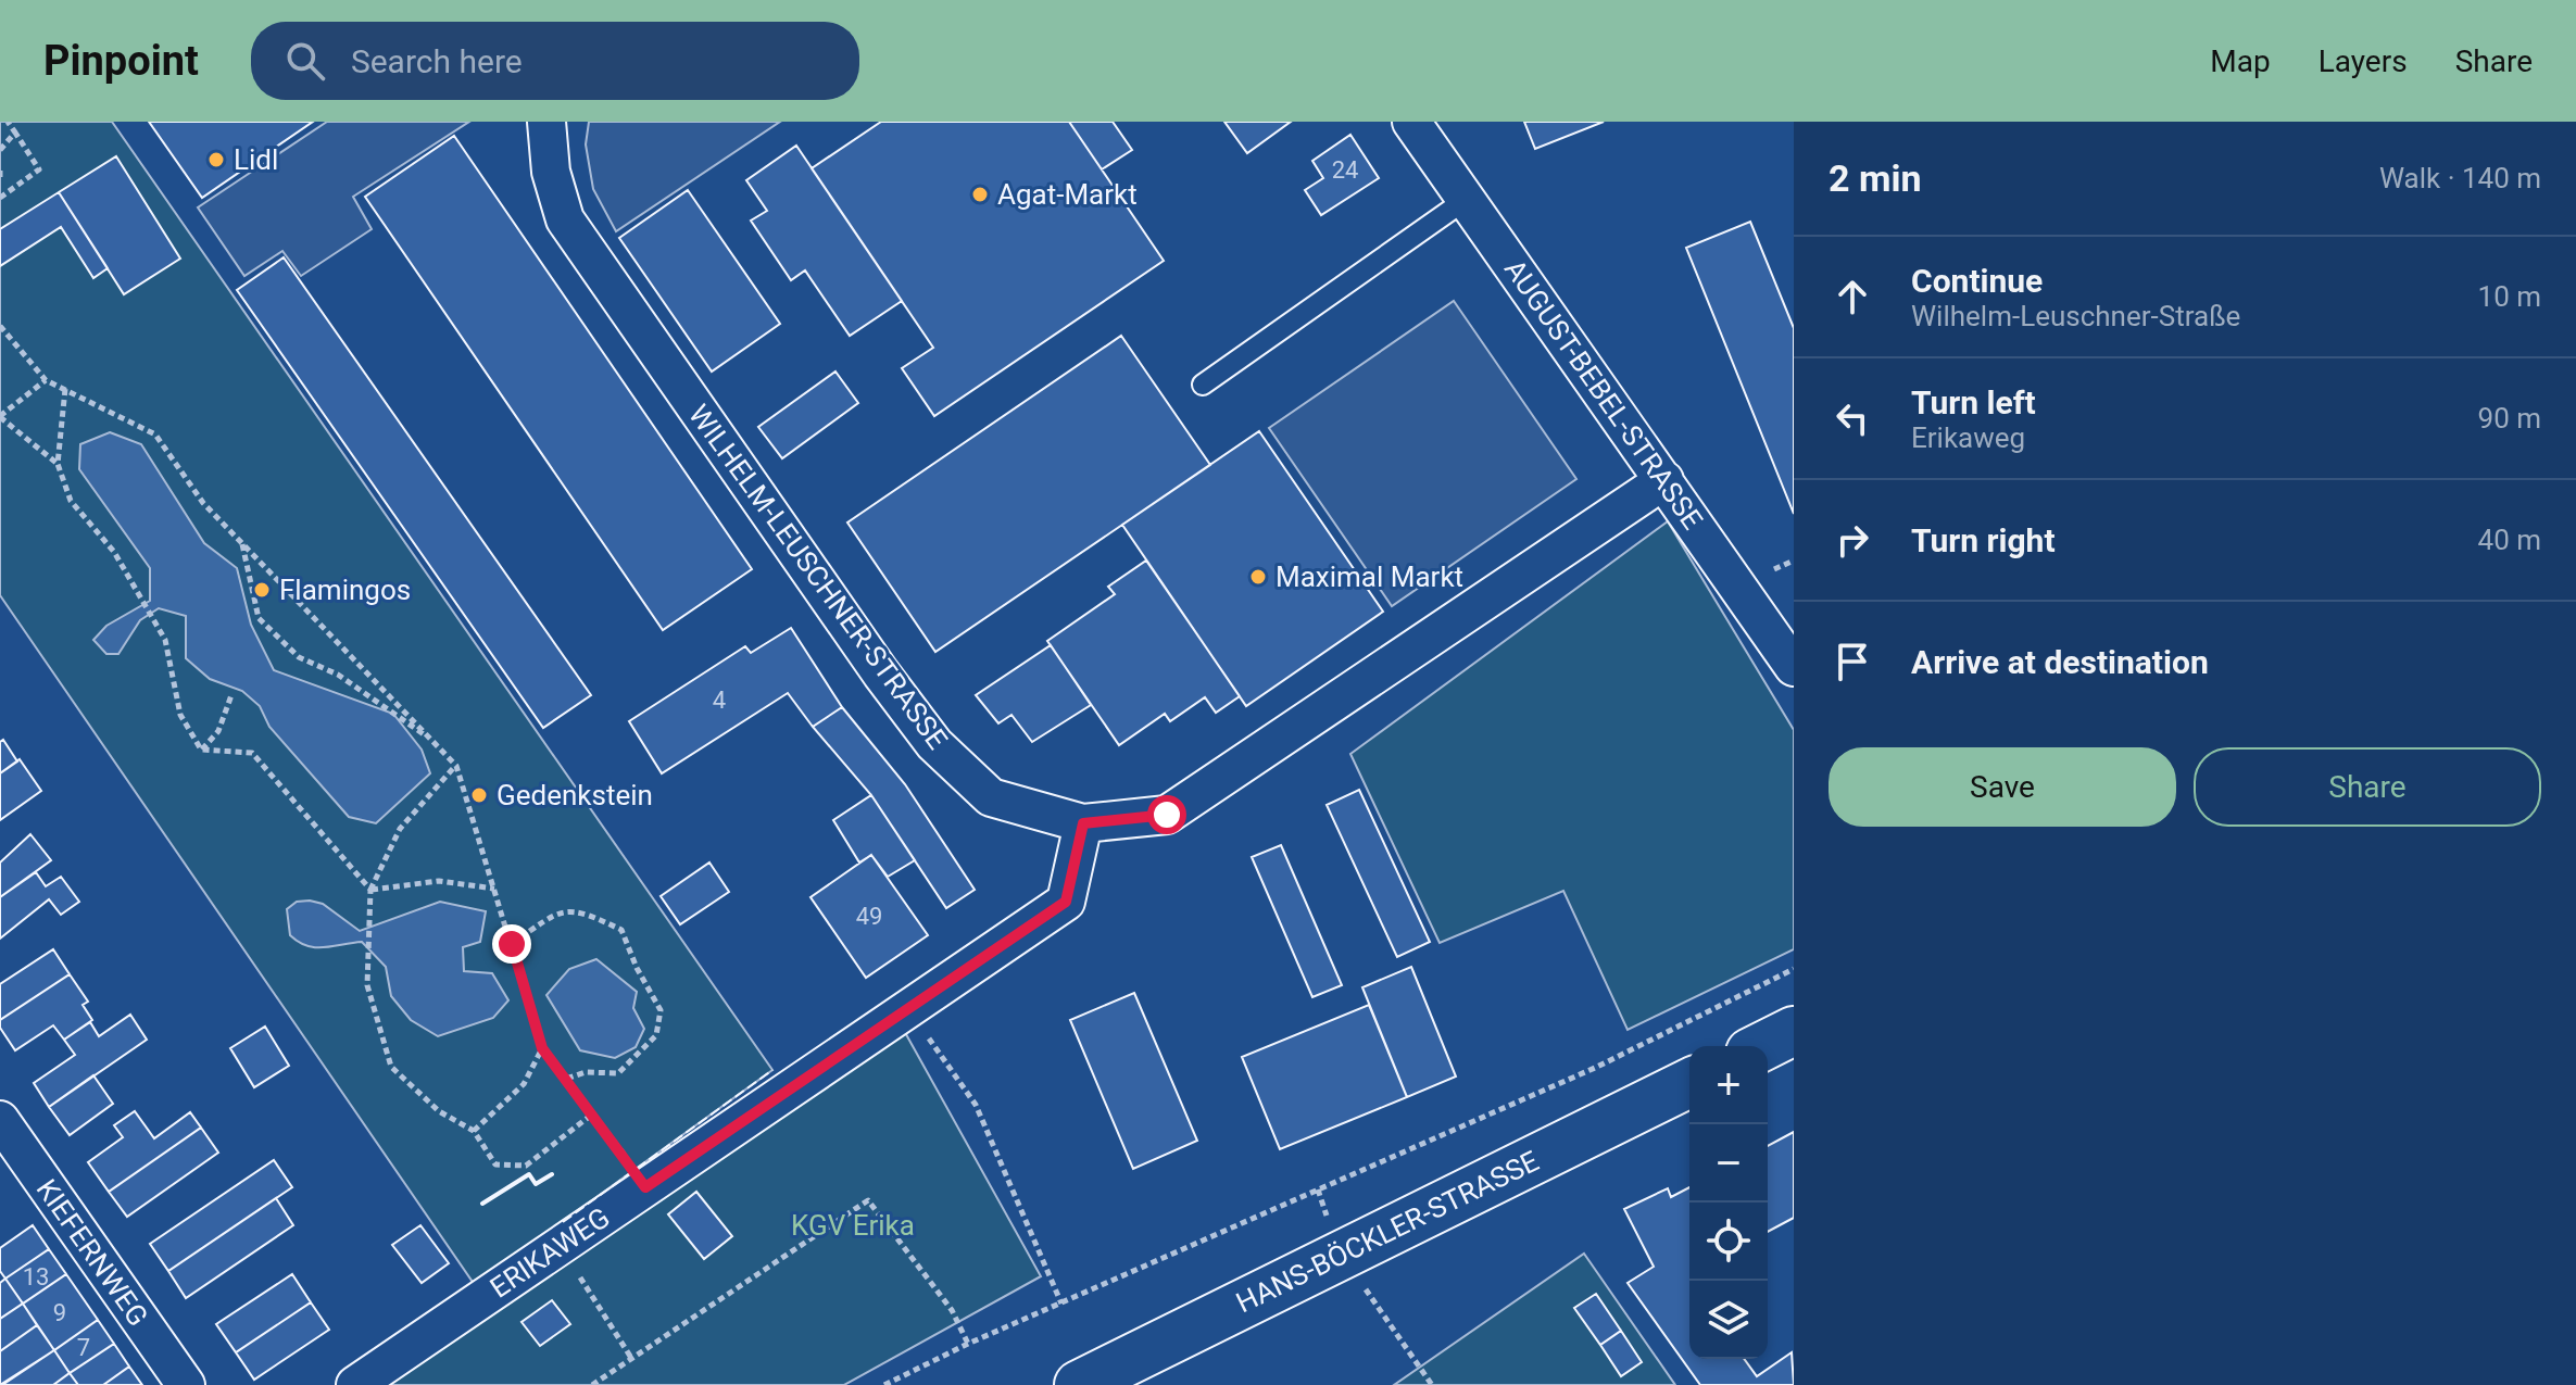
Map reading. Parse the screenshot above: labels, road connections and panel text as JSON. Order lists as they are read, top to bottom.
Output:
{
  "streets": {
    "street": [
      "AUGUST-BEBEL-STRASSE",
      "WILHELM-LEUSCHNER-STRASSE",
      "HANS-BÖCKLER-STRASSE",
      "KIEFERNWEG",
      "ERIKAWEG"
    ]
  },
  "crossings": [
    ["AUGUST-BEBEL-STRASSE", "WILHELM-LEUSCHNER-STRASSE"],
    ["WILHELM-LEUSCHNER-STRASSE", "ERIKAWEG"]
  ],
  "parks": ["KGV Erika"],
  "places": [
    "Lidl",
    "Agat-Markt",
    "Maximal Markt",
    "Flamingos",
    "Gedenkstein"
  ],
  "house_numbers": [
    "24",
    "4",
    "49",
    "13",
    "9",
    "7"
  ],
  "page": {
    "header": "Pinpoint",
    "search": "Search here",
    "nav": ["Map", "Layers", "Share"],
    "heading": ["2 min", "Walk · 140 m"],
    "list": [
      ["Continue", "Wilhelm-Leuschner-Straße", "10 m"],
      ["Turn left", "Erikaweg", "90 m"],
      ["Turn right", "40 m"],
      "Arrive at destination"
    ],
    "buttons": ["Save", "Share"],
    "map_buttons": ["+", "−"]
  }
}
